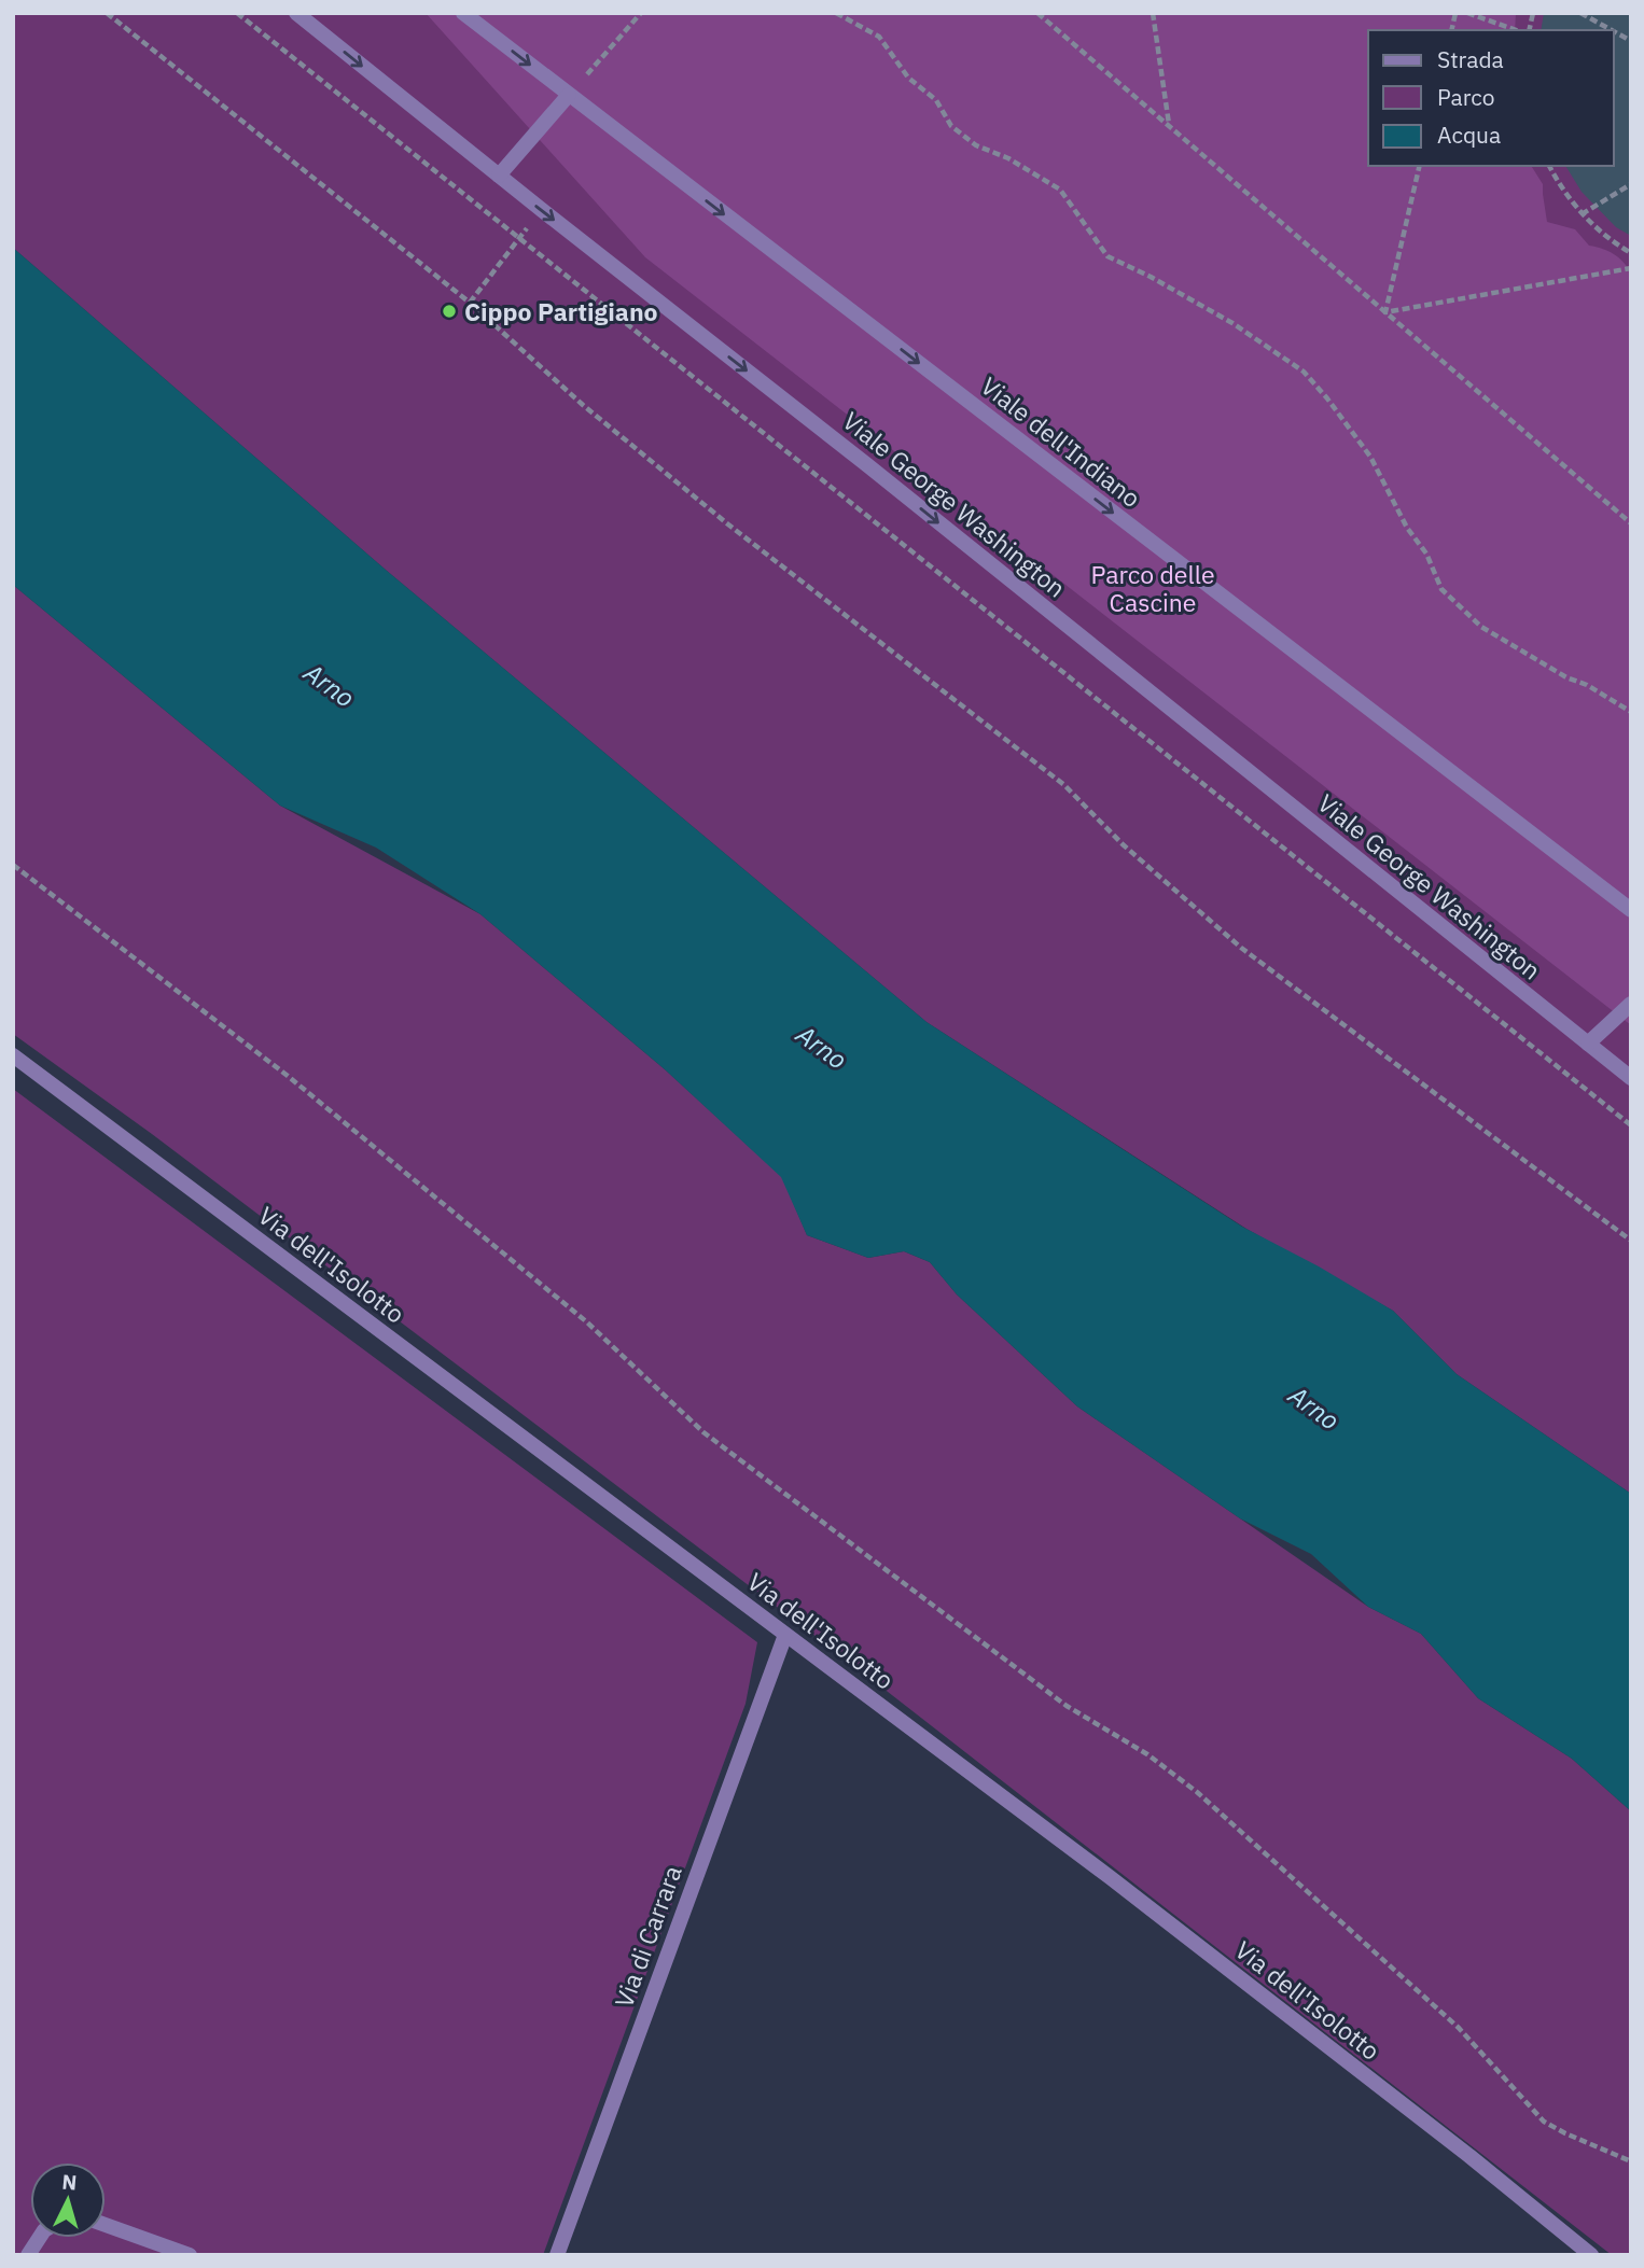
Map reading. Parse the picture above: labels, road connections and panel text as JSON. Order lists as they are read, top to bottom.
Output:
{
  "streets": {
    "street": [
      "Viale dell'Indiano",
      "Viale George Washington",
      "Via dell'Isolotto",
      "Via di Carrara"
    ]
  },
  "crossings": [
    ["Via dell'Isolotto", "Via di Carrara"]
  ],
  "one_way": ["Viale dell'Indiano", "Viale George Washington"],
  "water": ["Arno"],
  "parks": ["Parco delle Cascine"],
  "places": ["Cippo Partigiano"],
  "legend": ["Strada", "Parco", "Acqua"],
  "north": "top"
}
